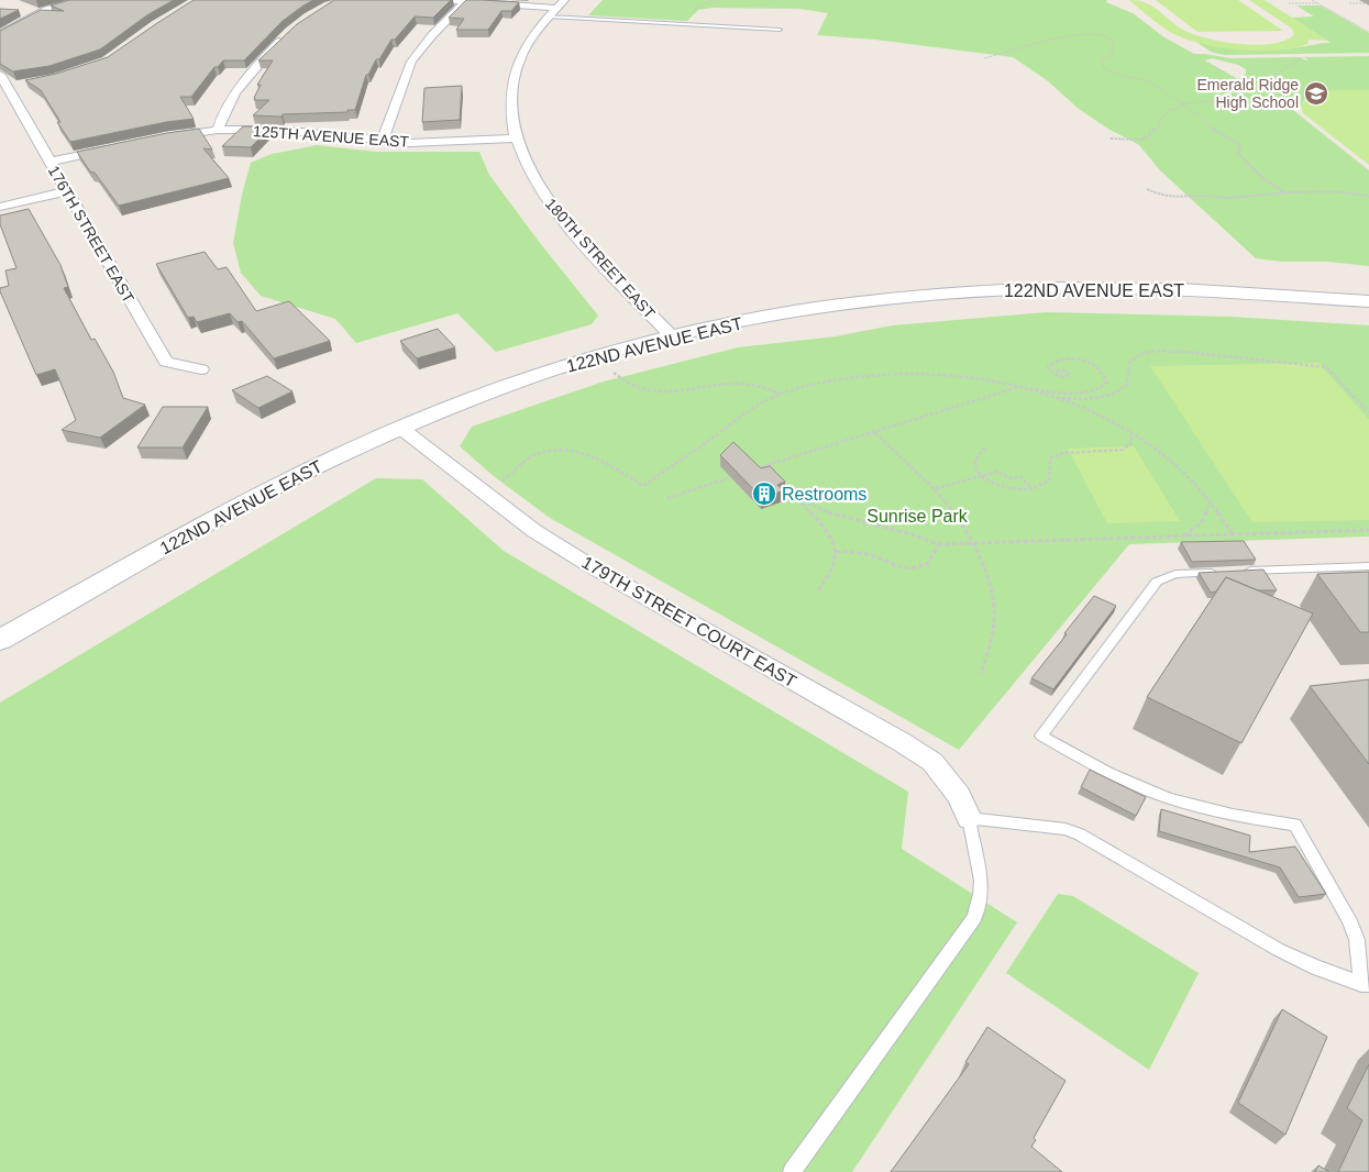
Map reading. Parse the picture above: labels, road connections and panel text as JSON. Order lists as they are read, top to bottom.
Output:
{
  "streets": {
    "street": [
      "125TH AVENUE EAST",
      "176TH STREET EAST",
      "180TH STREET EAST",
      "122ND AVENUE EAST",
      "179TH STREET COURT EAST"
    ]
  },
  "crossings": [
    ["125TH AVENUE EAST", "180TH STREET EAST"],
    ["180TH STREET EAST", "122ND AVENUE EAST"],
    ["122ND AVENUE EAST", "179TH STREET COURT EAST"]
  ],
  "parks": ["Sunrise Park"],
  "places": {
    "school or university": ["Emerald Ridge High School"],
    "building": ["Restrooms"]
  }
}
